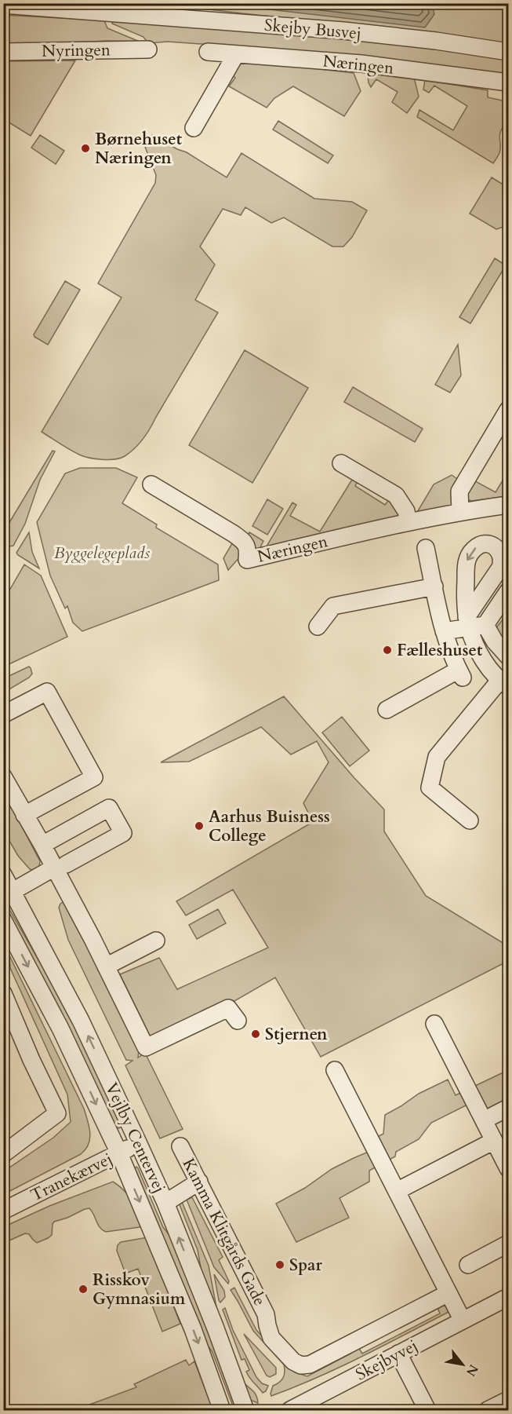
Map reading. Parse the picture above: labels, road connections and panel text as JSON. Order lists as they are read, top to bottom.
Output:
{
  "streets": {
    "street": [
      "Skejby Busvej",
      "Nyringen",
      "Næringen",
      "Vejlby Centervej",
      "Tranekærvej",
      "Kamma Klitgårds Gade",
      "Skejbyvej"
    ]
  },
  "crossings": [
    ["Vejlby Centervej", "Tranekærvej"]
  ],
  "parks": ["Byggelegeplads"],
  "places": [
    "Børnehuset Næringen",
    "Fælleshuset",
    "Aarhus Buisness College",
    "Stjernen",
    "Spar",
    "Risskov Gymnasium"
  ],
  "north": "bottom right"
}
